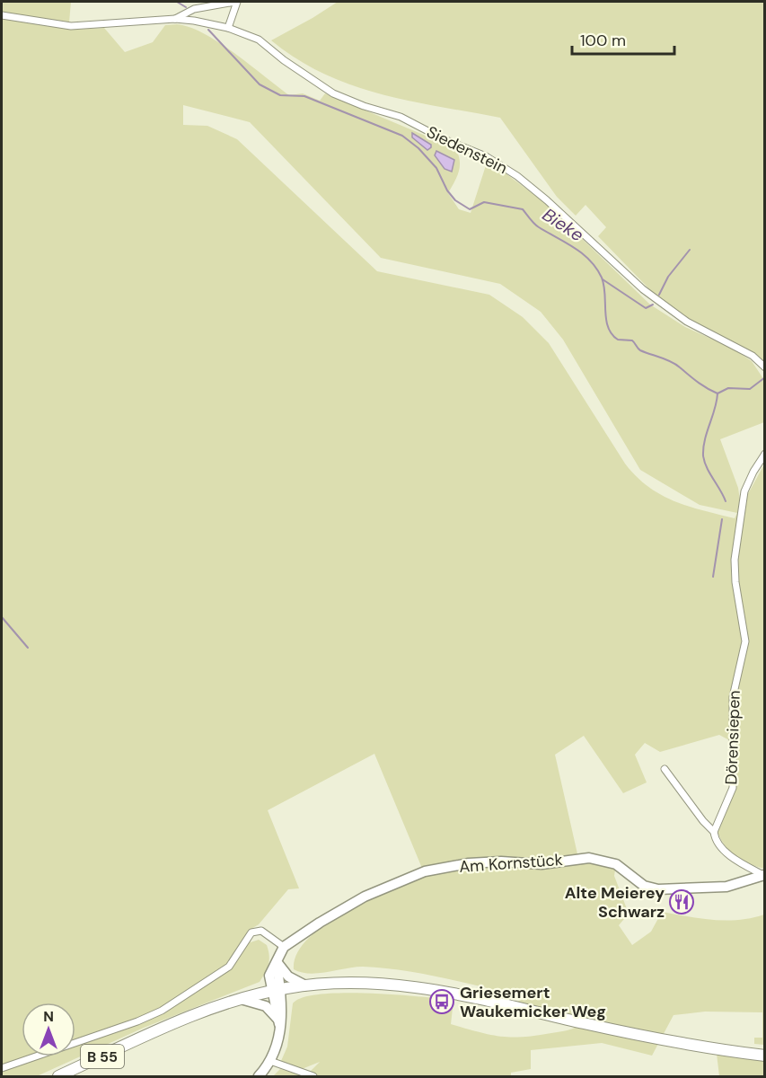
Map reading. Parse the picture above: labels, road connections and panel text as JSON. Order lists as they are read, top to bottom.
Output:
{
  "streets": {
    "main road": ["B 55"],
    "street": ["Siedenstein", "Dörensiepen", "Am Kornstück"]
  },
  "crossings": [
    ["Am Kornstück", "B 55"]
  ],
  "water": ["Bieke"],
  "places": {
    "restaurant": ["Alte Meierey Schwarz"],
    "bus stop": ["Griesemert Waukemicker Weg"]
  },
  "scale_bar": "100 m",
  "north": "top"
}
